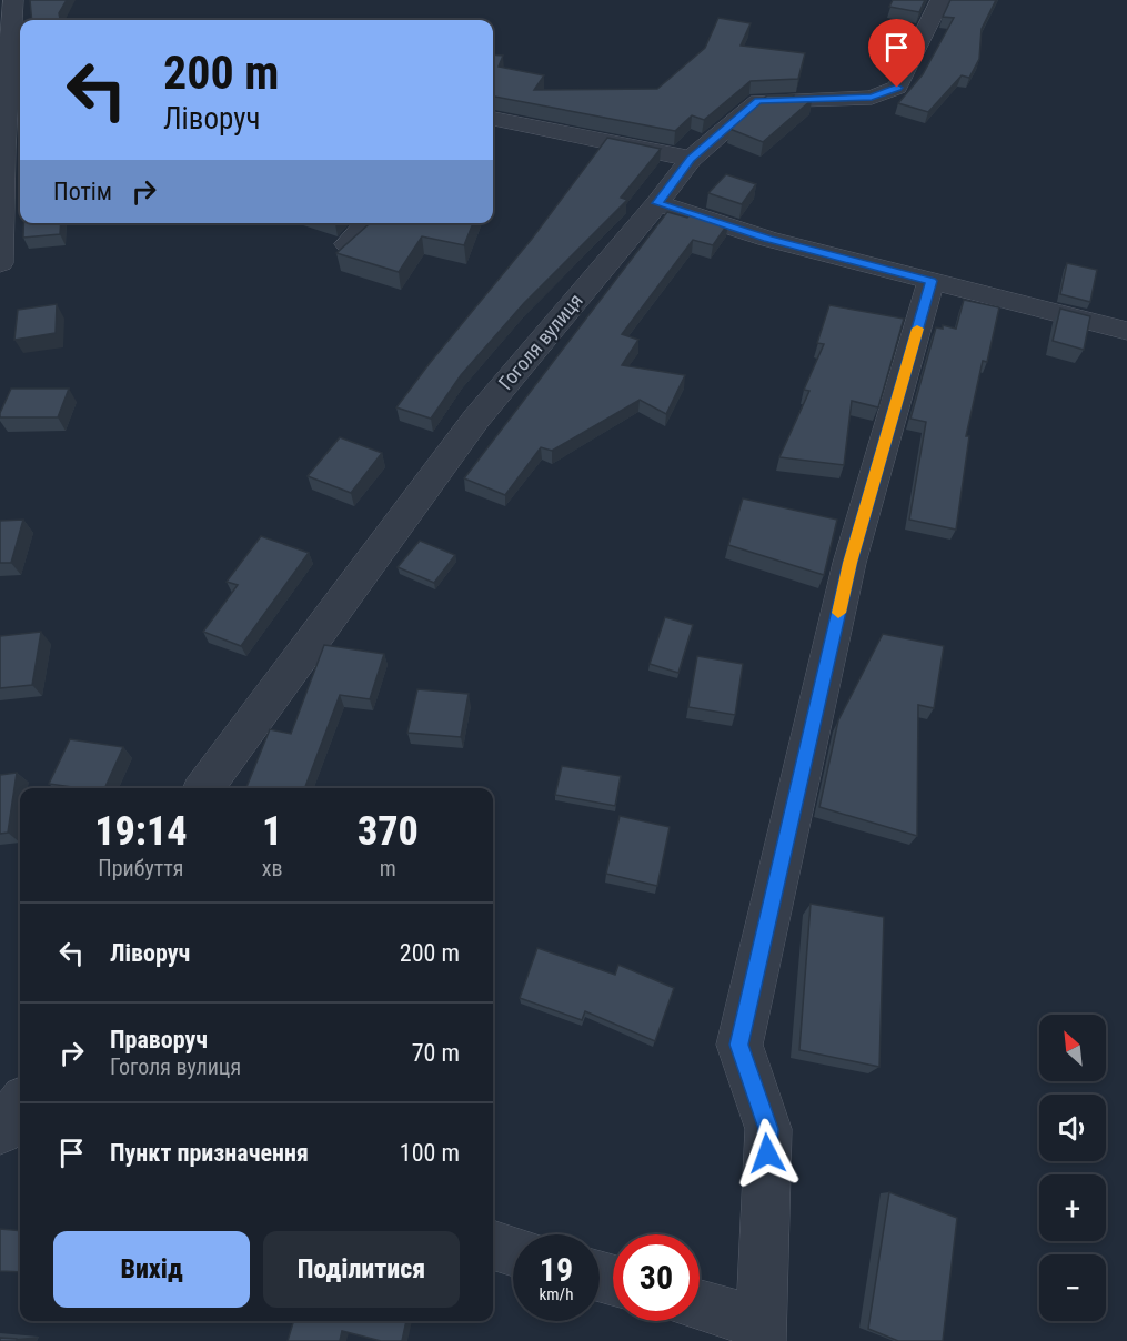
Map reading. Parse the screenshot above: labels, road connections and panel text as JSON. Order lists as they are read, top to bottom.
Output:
{
  "streets": {
    "street": ["Гоголя вулиця"]
  },
  "north": "top left",
  "page": {
    "turn": ["200 m", "Ліворуч"],
    "then": "Потім",
    "eta": [
      "19:14",
      "Прибуття",
      "1",
      "хв",
      "370",
      "m"
    ],
    "list": [
      {
        "name": "Ліворуч",
        "value": "200 m"
      },
      {
        "name": "Праворуч",
        "note": "Гоголя вулиця",
        "value": "70 m"
      },
      {
        "name": "Пункт призначення",
        "value": "100 m"
      }
    ],
    "map_buttons": ["+", "−"],
    "buttons": ["Вихід", "Поділитися"],
    "speed": "19 km/h",
    "limit": "30"
  }
}
